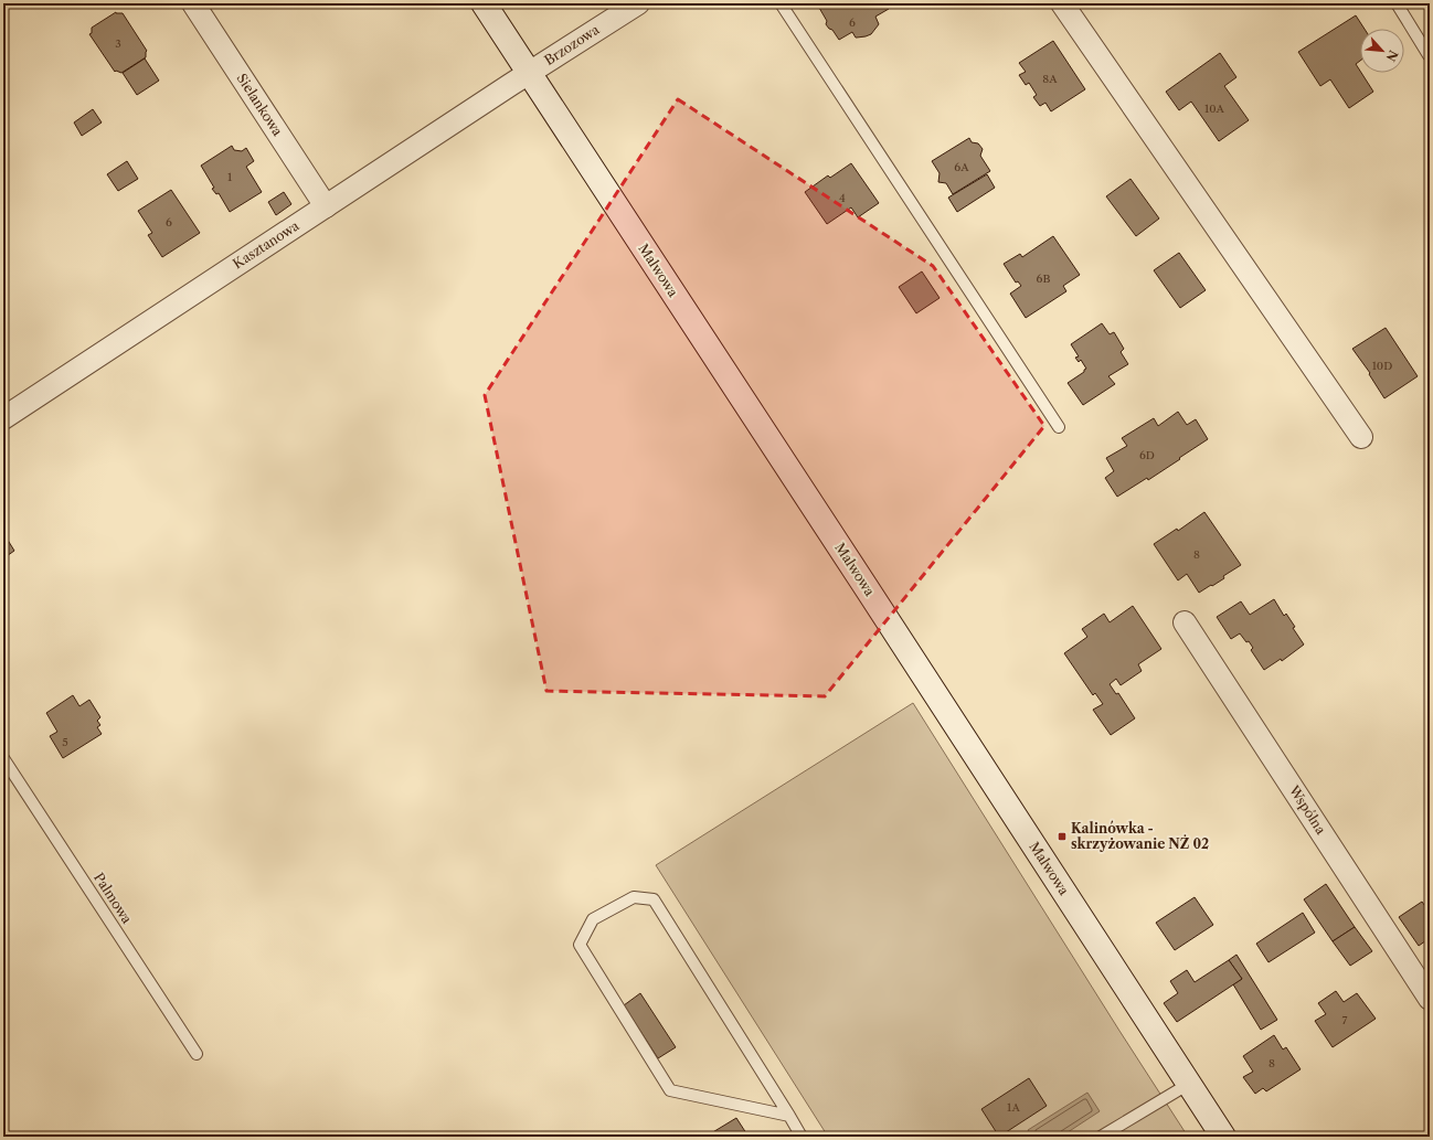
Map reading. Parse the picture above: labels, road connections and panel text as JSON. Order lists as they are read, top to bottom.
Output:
{
  "streets": {
    "street": [
      "Brzozowa",
      "Sielankowa",
      "Kasztanowa",
      "Malwowa",
      "Wspólna"
    ],
    "lane": ["Palmowa"]
  },
  "crossings": [
    ["Brzozowa", "Kasztanowa"],
    ["Brzozowa", "Malwowa"],
    ["Sielankowa", "Kasztanowa"],
    ["Kasztanowa", "Malwowa"]
  ],
  "places": {
    "transit": ["Kalinówka - skrzyżowanie NŻ 02"]
  },
  "house_numbers": [
    "6",
    "3",
    "8A",
    "10A",
    "6A",
    "1",
    "4",
    "6",
    "6B",
    "10D",
    "6D",
    "8",
    "5",
    "7",
    "8",
    "1A"
  ],
  "north": "bottom right"
}
